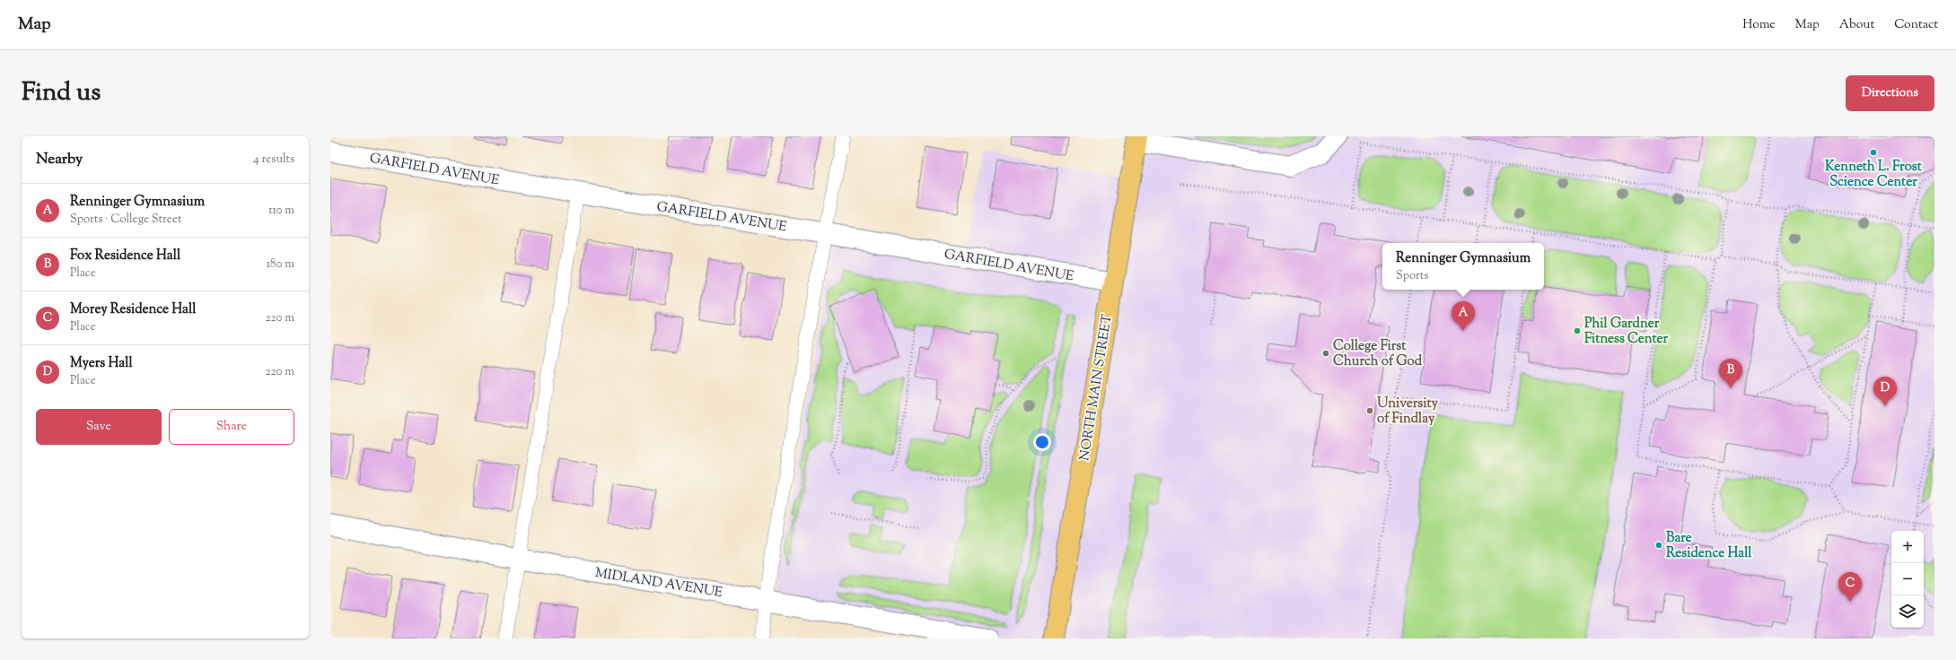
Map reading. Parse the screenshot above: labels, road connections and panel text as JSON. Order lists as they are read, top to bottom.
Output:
{
  "streets": {
    "main road": ["NORTH MAIN STREET"],
    "street": ["GARFIELD AVENUE", "MIDLAND AVENUE"]
  },
  "crossings": [
    ["GARFIELD AVENUE", "NORTH MAIN STREET"]
  ],
  "places": [
    "Kenneth L. Frost Science Center",
    "Phil Gardner Fitness Center",
    "College First Church of God",
    "University of Findlay",
    "Bare Residence Hall"
  ],
  "page": {
    "header": "Map",
    "nav": [
      "Home",
      "Map",
      "About",
      "Contact"
    ],
    "title": "Find us",
    "buttons": [
      "Directions",
      ["Save", "Share"]
    ],
    "heading": ["Nearby", "4 results"],
    "list": [
      {
        "mark": "A",
        "name": "Renninger Gymnasium",
        "note": "Sports · College Street",
        "value": "110 m"
      },
      {
        "mark": "B",
        "name": "Fox Residence Hall",
        "note": "Place",
        "value": "180 m"
      },
      {
        "mark": "C",
        "name": "Morey Residence Hall",
        "note": "Place",
        "value": "220 m"
      },
      {
        "mark": "D",
        "name": "Myers Hall",
        "note": "Place",
        "value": "220 m"
      }
    ],
    "popup": ["Renninger Gymnasium", "Sports"],
    "pins": [
      "A",
      "B",
      "D",
      "C"
    ],
    "map_buttons": ["+", "−"]
  }
}
